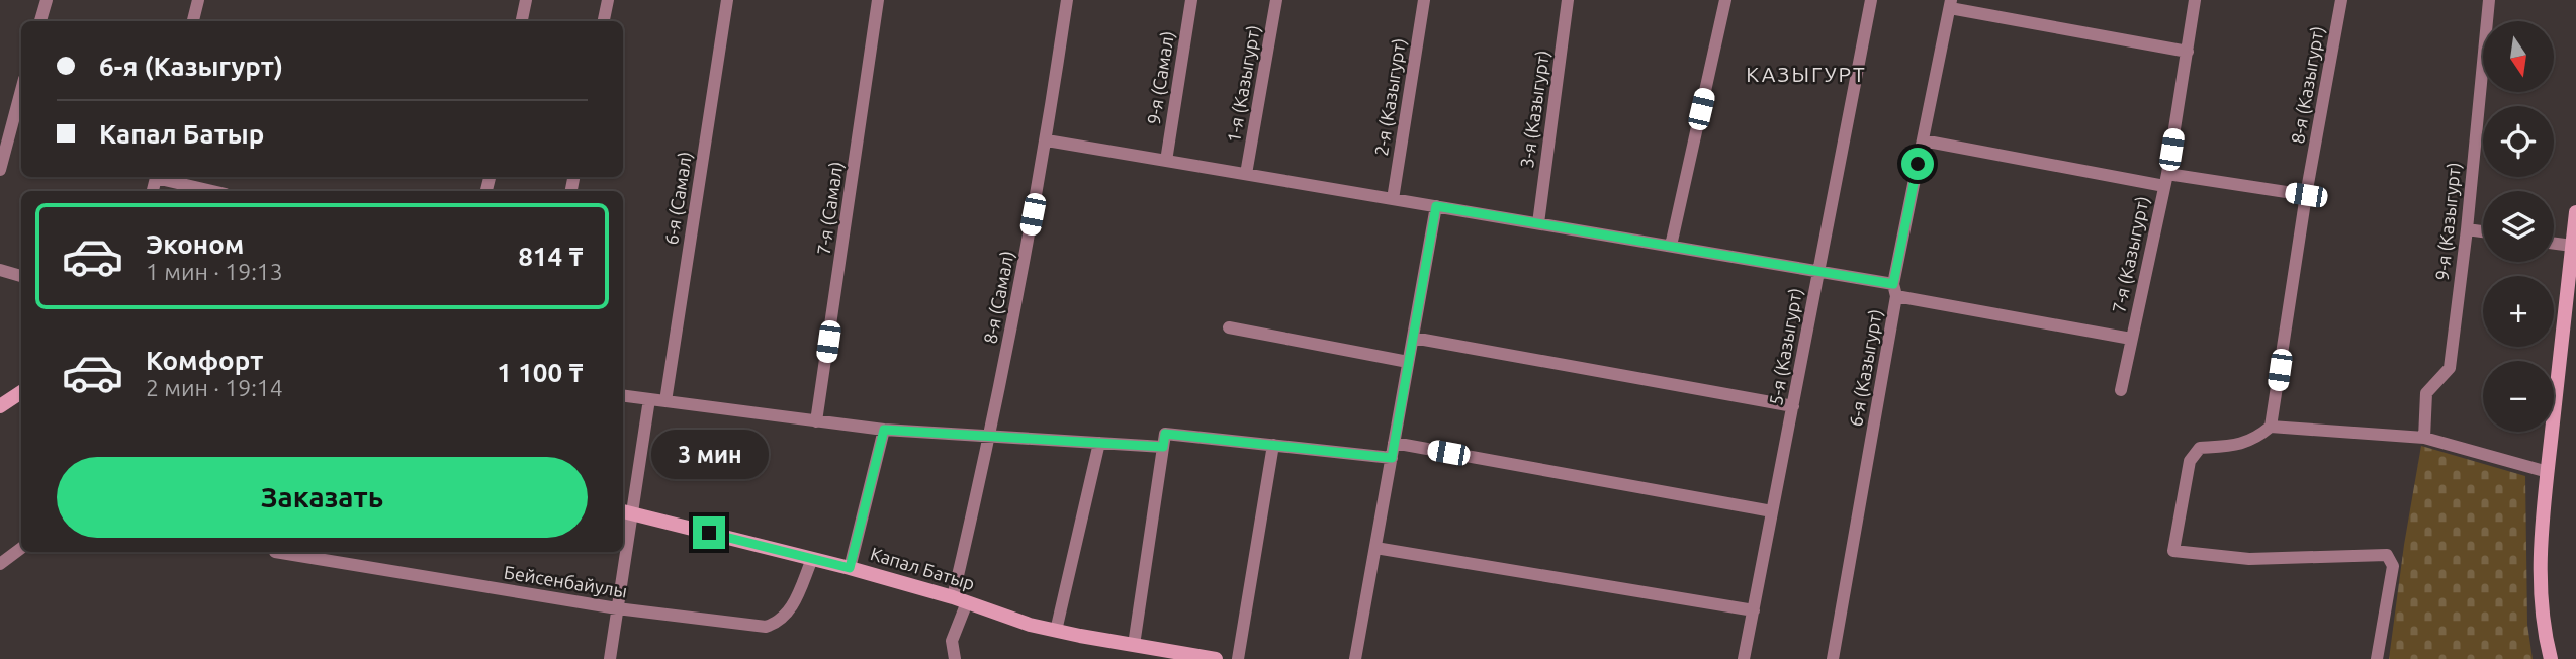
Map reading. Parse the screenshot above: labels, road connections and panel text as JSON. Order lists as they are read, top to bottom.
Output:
{
  "streets": {
    "main road": ["Капал Батыр"],
    "street": [
      "9-я (Самал)",
      "1-я (Казыгурт)",
      "8-я (Казыгурт)",
      "2-я (Казыгурт)",
      "3-я (Казыгурт)",
      "6-я (Самал)",
      "7-я (Самал)",
      "9-я (Казыгурт)",
      "7-я (Казыгурт)",
      "8-я (Самал)",
      "5-я (Казыгурт)",
      "6-я (Казыгурт)",
      "Бейсенбайулы"
    ]
  },
  "crossings": [
    ["8-я (Самал)", "Капал Батыр"],
    ["Капал Батыр", "Бейсенбайулы"]
  ],
  "districts": ["КАЗЫГУРТ"],
  "north": "bottom",
  "page": {
    "map_buttons": ["+", "−"],
    "banner": ["6-я (Казыгурт)", "Капал Батыр"],
    "list": [
      {
        "name": "Эконом",
        "note": "1 мин · 19:13",
        "value": "814 ₸"
      },
      {
        "name": "Комфорт",
        "note": "2 мин · 19:14",
        "value": "1 100 ₸"
      }
    ],
    "bubble": "3 мин",
    "buttons": "Заказать"
  }
}
